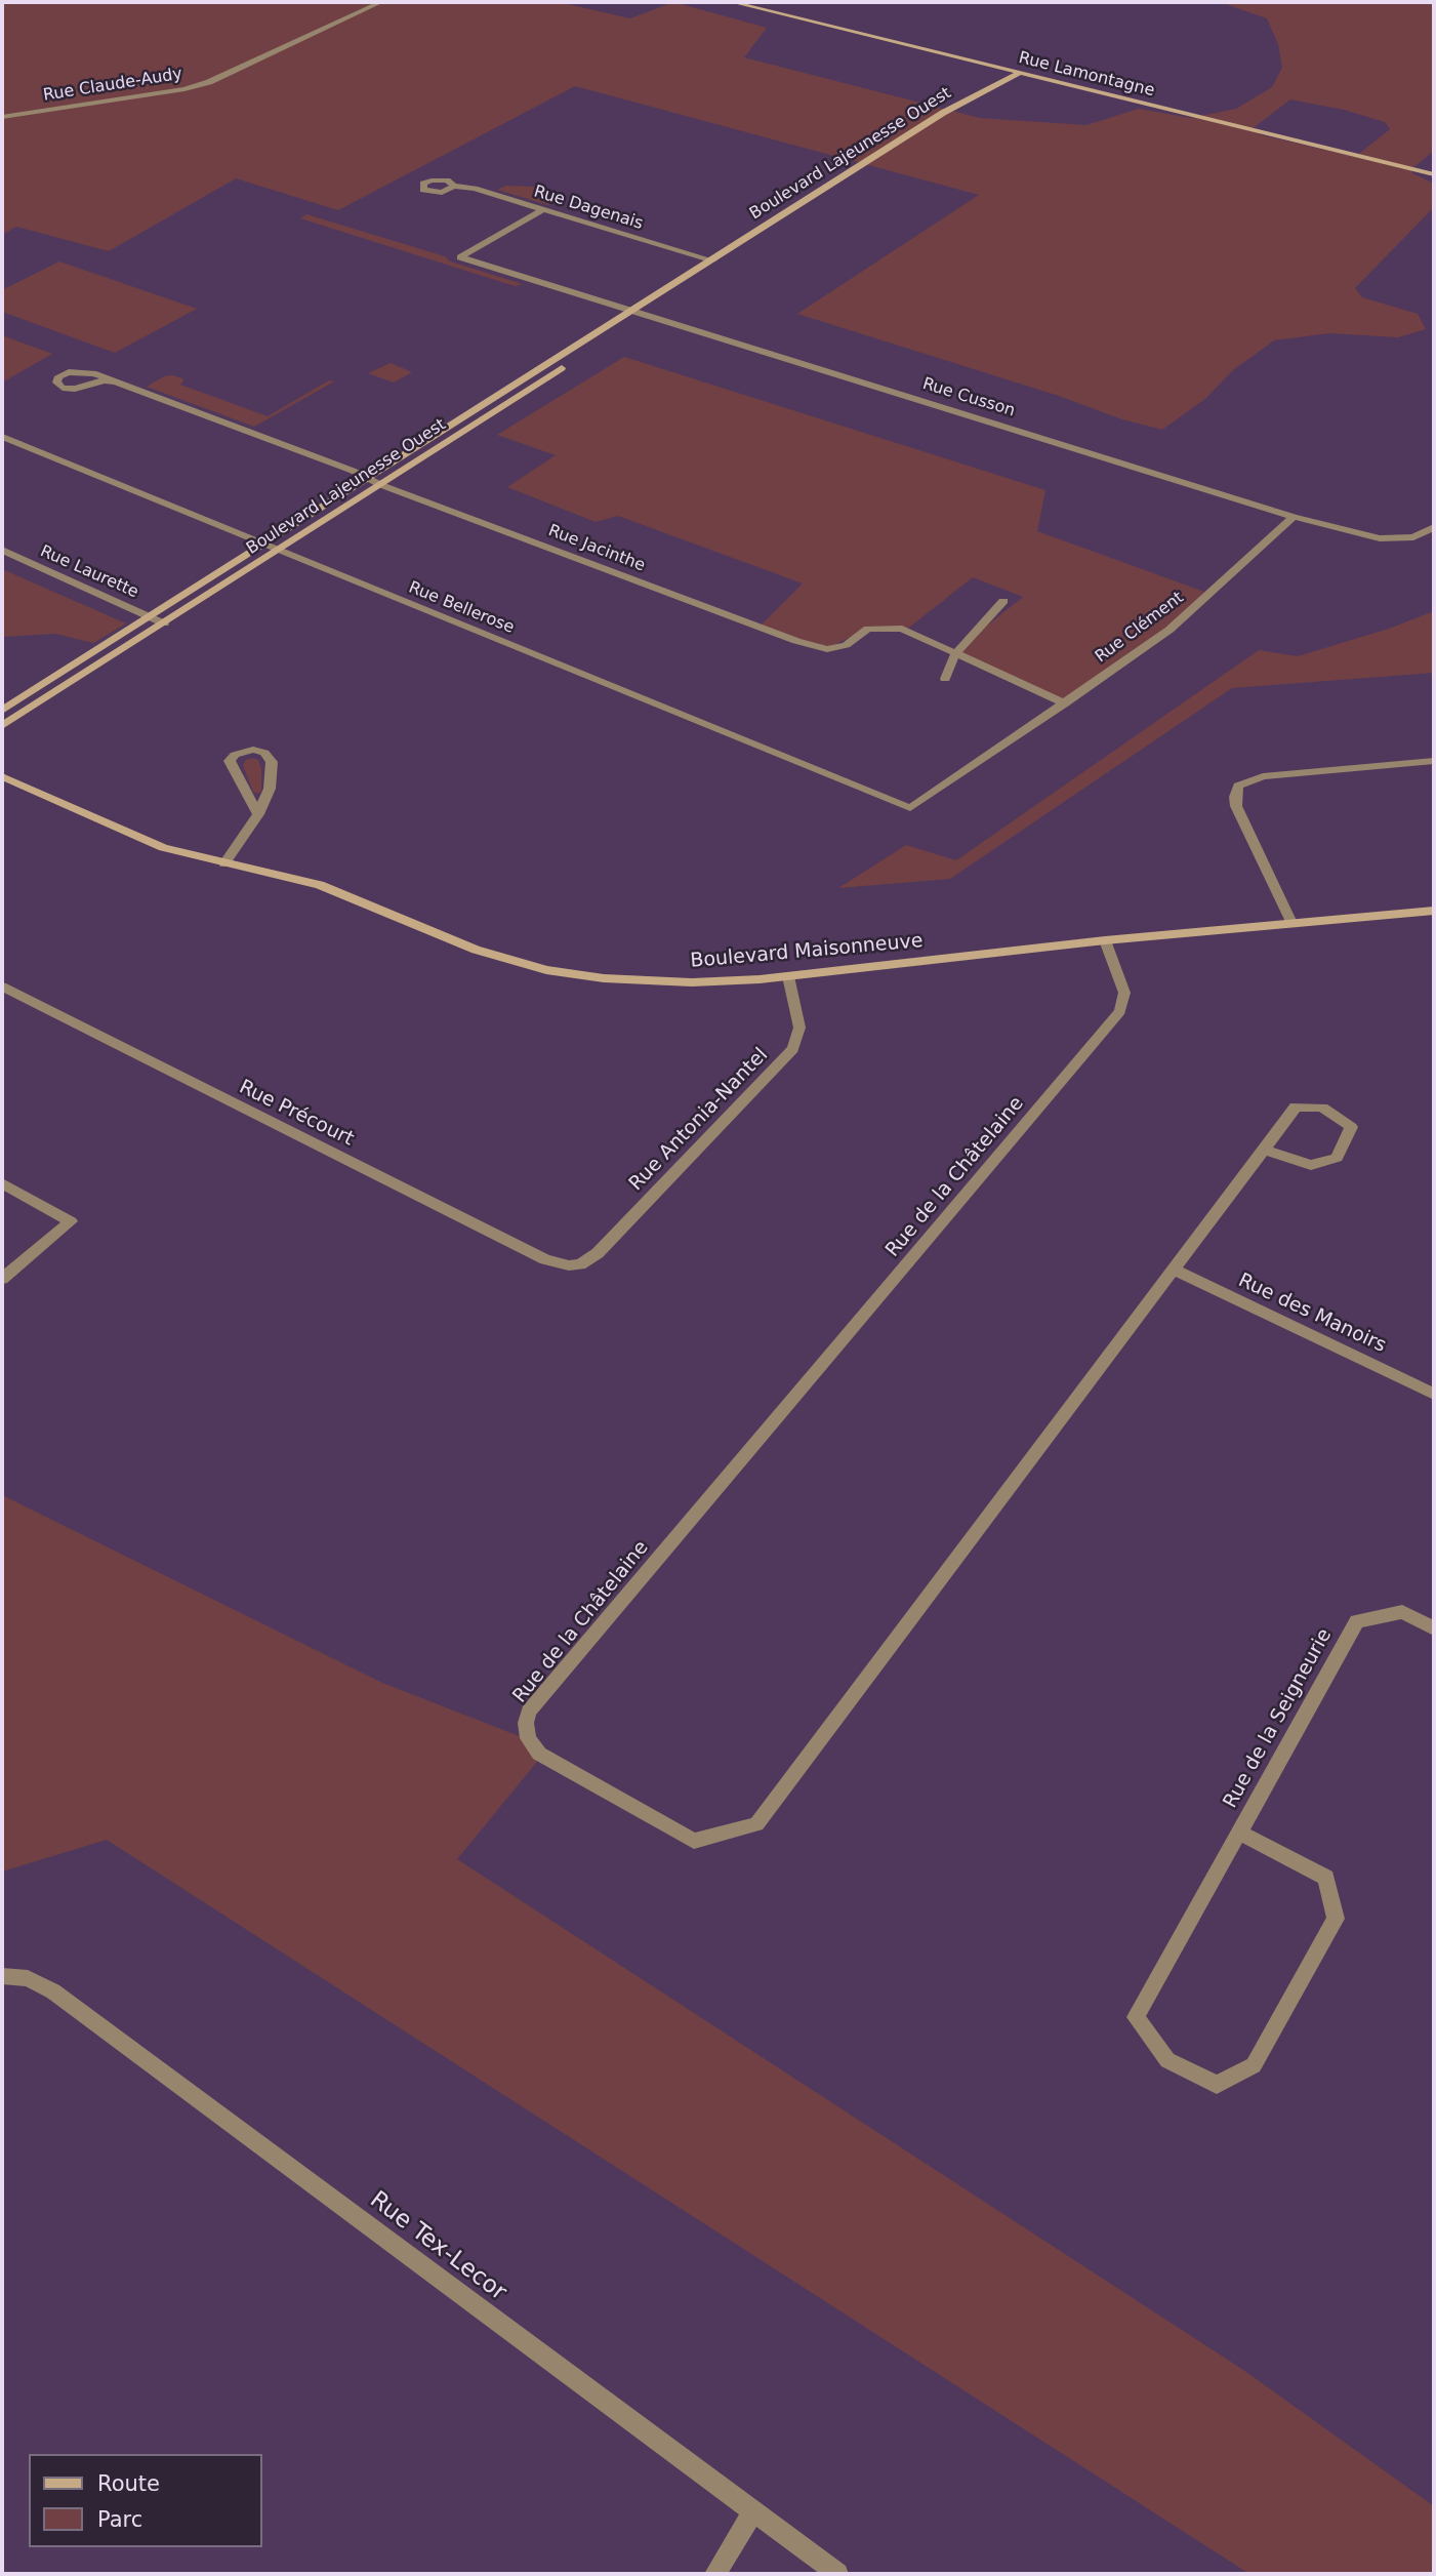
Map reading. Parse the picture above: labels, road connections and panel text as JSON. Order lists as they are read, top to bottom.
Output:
{
  "streets": {
    "street": [
      "Rue Lamontagne",
      "Rue Claude-Audy",
      "Boulevard Lajeunesse Ouest",
      "Rue Dagenais",
      "Rue Cusson",
      "Rue Jacinthe",
      "Rue Laurette",
      "Rue Bellerose",
      "Rue Clément",
      "Boulevard Maisonneuve",
      "Rue Précourt",
      "Rue Antonia-Nantel",
      "Rue de la Châtelaine",
      "Rue des Manoirs",
      "Rue de la Seigneurie",
      "Rue Tex-Lecor"
    ]
  },
  "crossings": [
    ["Rue Lamontagne", "Boulevard Lajeunesse Ouest"],
    ["Boulevard Lajeunesse Ouest", "Rue Dagenais"],
    ["Boulevard Lajeunesse Ouest", "Rue Cusson"],
    ["Boulevard Lajeunesse Ouest", "Rue Jacinthe"],
    ["Boulevard Lajeunesse Ouest", "Rue Laurette"],
    ["Boulevard Lajeunesse Ouest", "Rue Bellerose"],
    ["Rue Cusson", "Rue Clément"],
    ["Rue Jacinthe", "Rue Clément"],
    ["Rue Bellerose", "Rue Clément"],
    ["Boulevard Maisonneuve", "Rue Antonia-Nantel"],
    ["Boulevard Maisonneuve", "Rue de la Châtelaine"],
    ["Rue Précourt", "Rue Antonia-Nantel"],
    ["Rue de la Châtelaine", "Rue des Manoirs"]
  ],
  "legend": ["Route", "Parc"]
}
